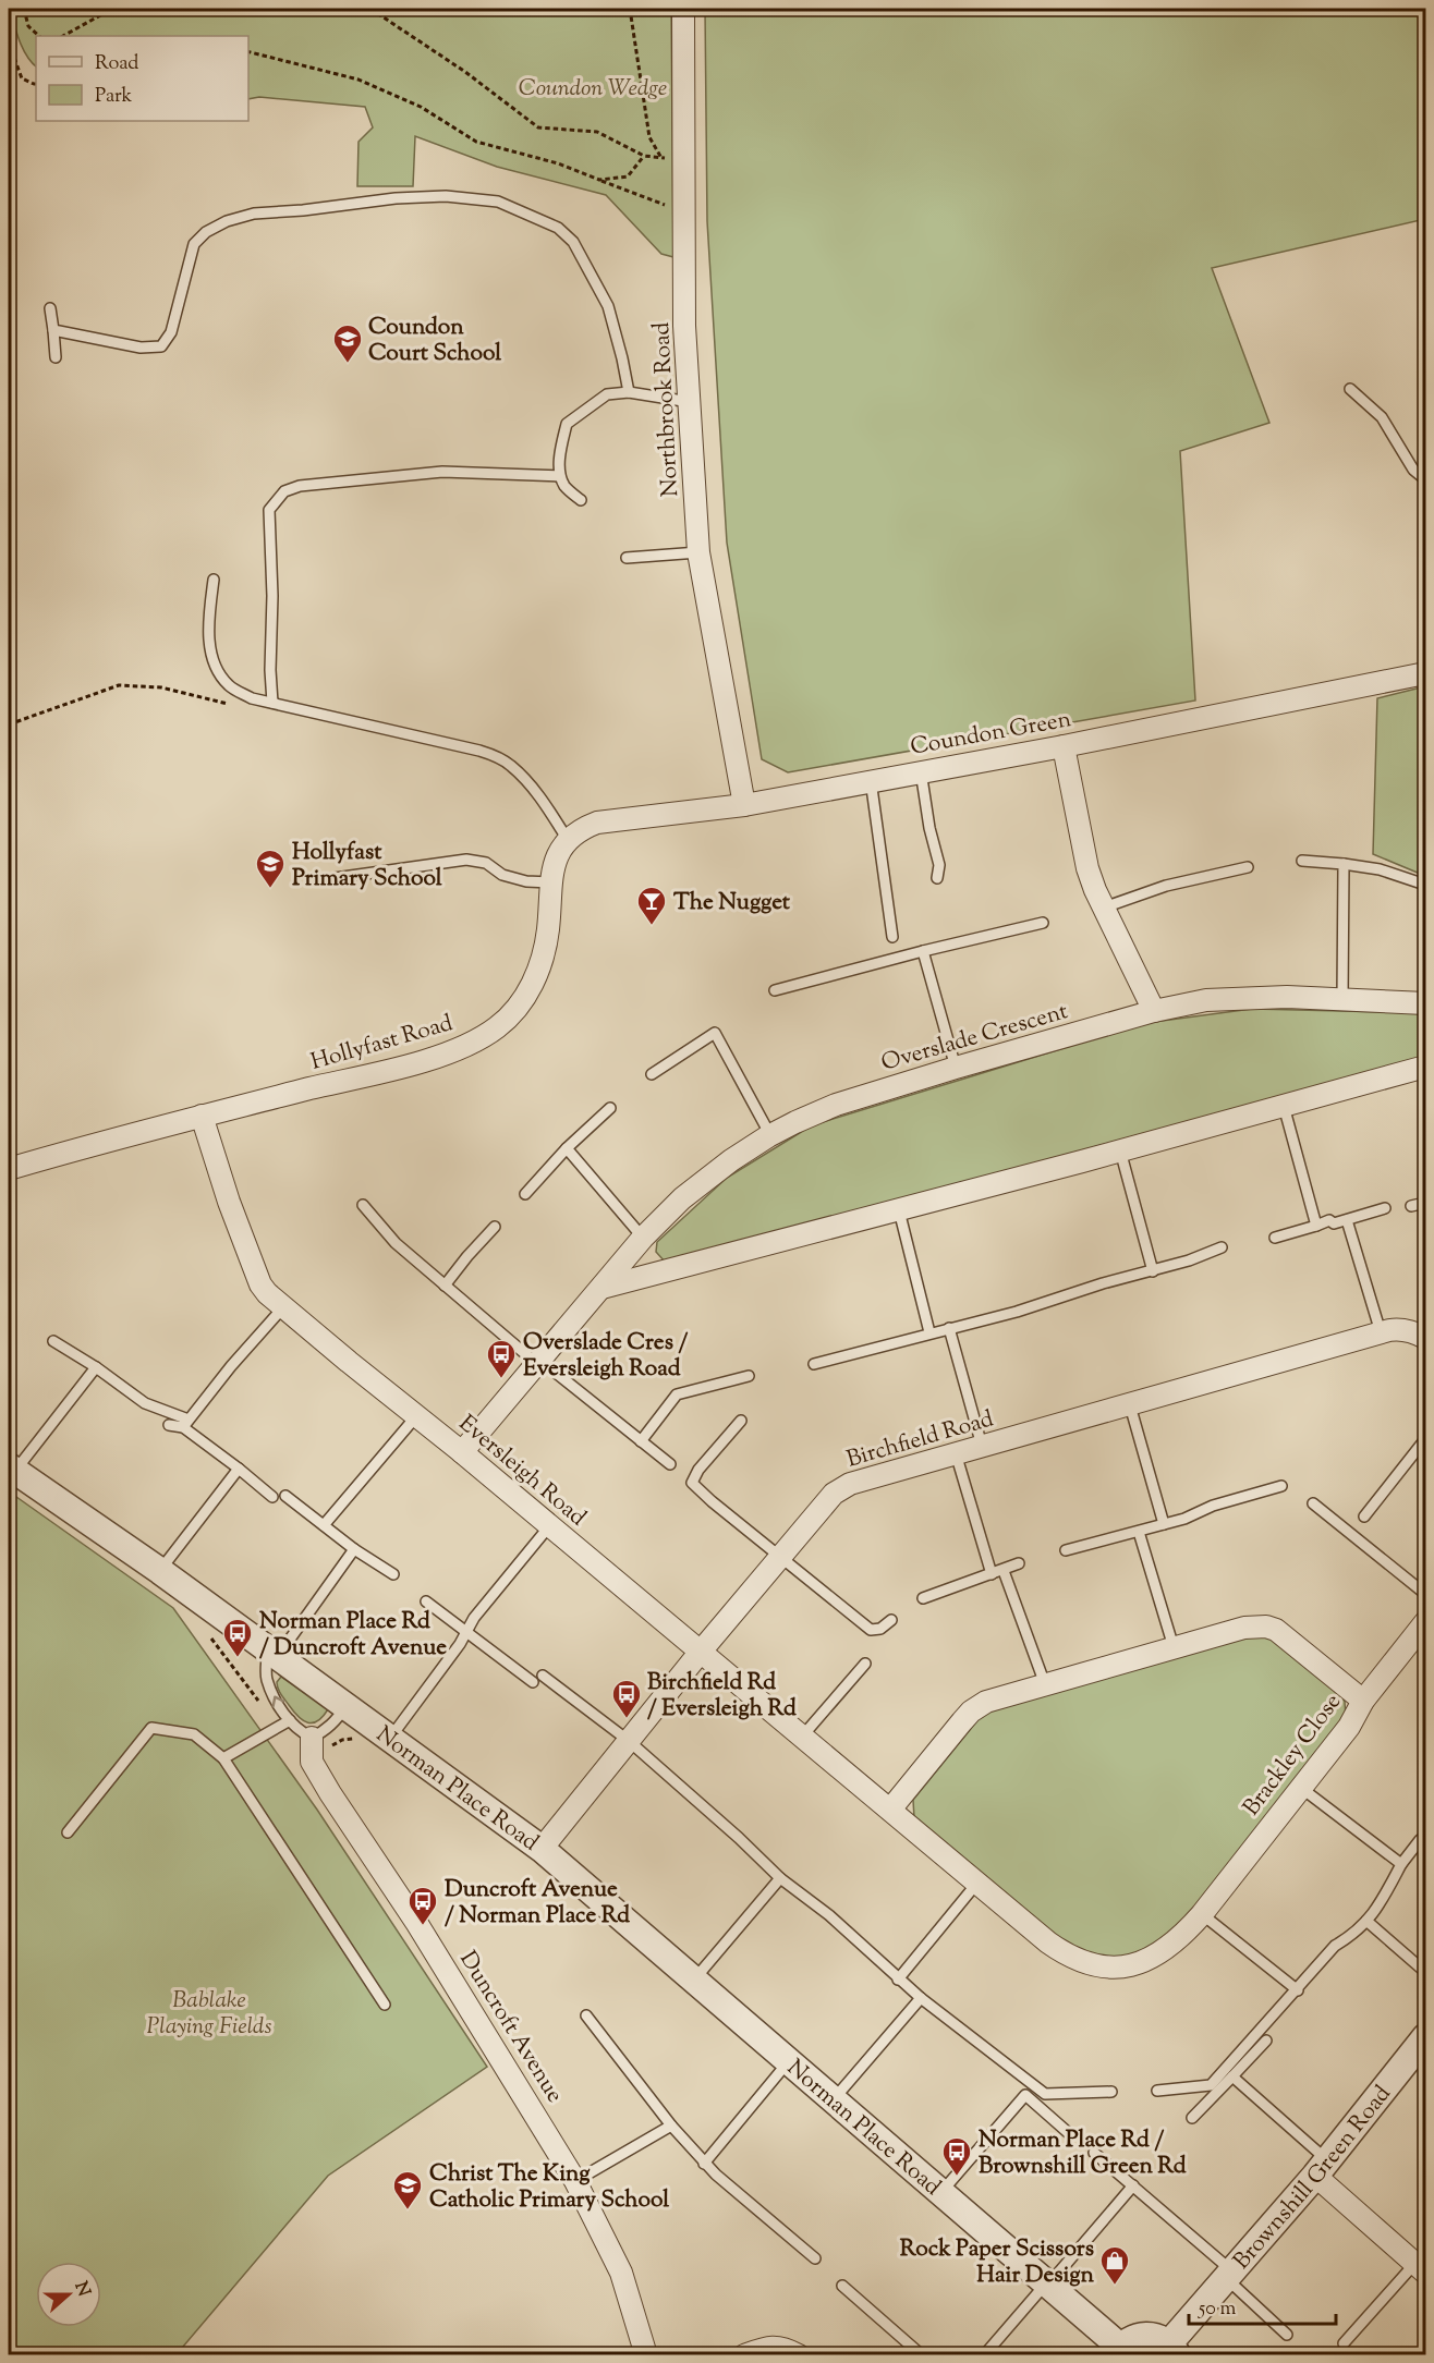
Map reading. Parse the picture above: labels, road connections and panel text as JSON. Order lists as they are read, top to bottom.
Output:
{
  "streets": {
    "street": [
      "Northbrook Road",
      "Coundon Green",
      "Overslade Crescent",
      "Hollyfast Road",
      "Birchfield Road",
      "Eversleigh Road",
      "Brackley Close",
      "Norman Place Road",
      "Duncroft Avenue",
      "Brownshill Green Road"
    ]
  },
  "crossings": [
    ["Northbrook Road", "Coundon Green"],
    ["Coundon Green", "Hollyfast Road"],
    ["Overslade Crescent", "Eversleigh Road"],
    ["Hollyfast Road", "Eversleigh Road"],
    ["Birchfield Road", "Eversleigh Road"],
    ["Birchfield Road", "Norman Place Road"],
    ["Eversleigh Road", "Brackley Close"]
  ],
  "parks": ["Coundon Wedge", "Bablake Playing Fields"],
  "places": {
    "school or university": ["Coundon Court School", "Hollyfast Primary School", "Christ The King Catholic Primary School"],
    "bar": ["The Nugget"],
    "bus stop": [
      "Overslade Cres / Eversleigh Road",
      "Norman Place Rd / Duncroft Avenue",
      "Birchfield Rd / Eversleigh Rd",
      "Duncroft Avenue / Norman Place Rd",
      "Norman Place Rd / Brownshill Green Rd"
    ],
    "shop": ["Rock Paper Scissors Hair Design"]
  },
  "legend": ["Road", "Park"],
  "scale_bar": "50 m",
  "north": "right"
}
